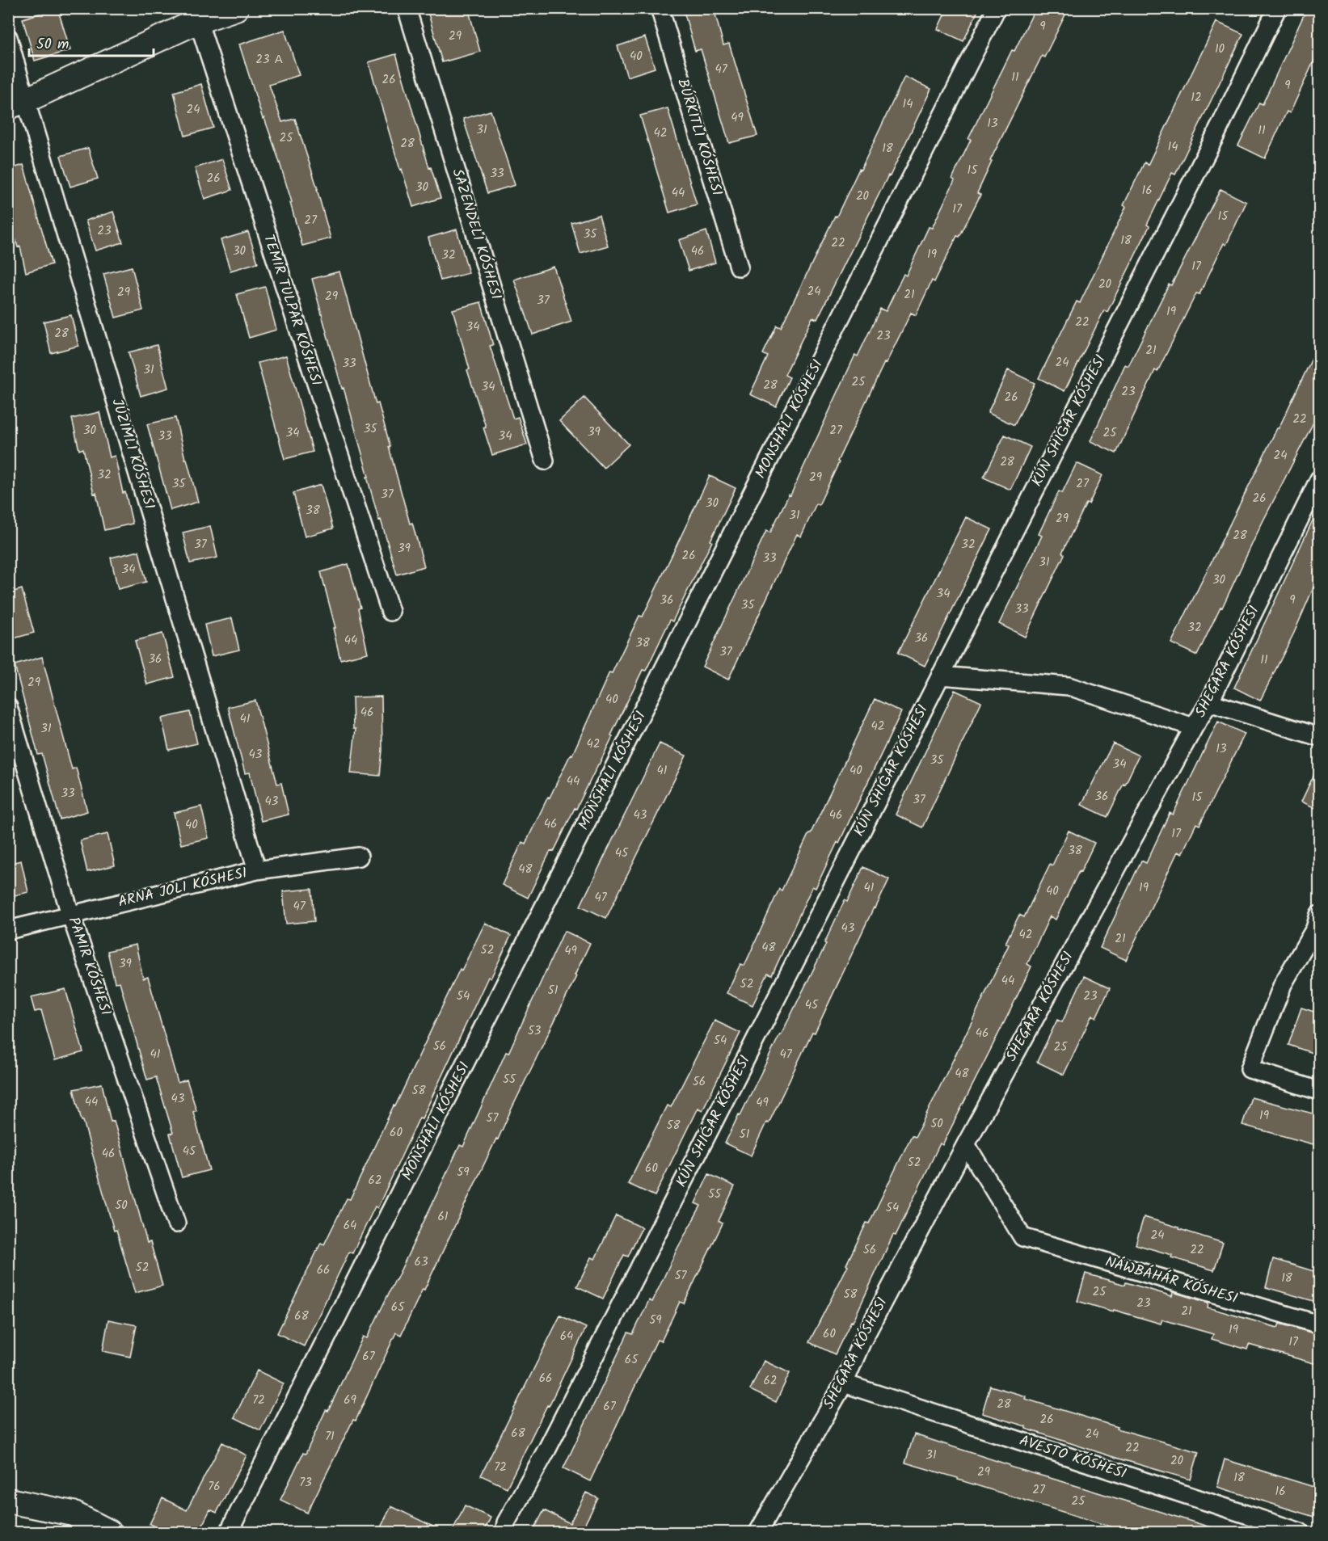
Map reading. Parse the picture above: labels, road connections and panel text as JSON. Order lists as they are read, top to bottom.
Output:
{
  "streets": {
    "street": [
      "BÚRKITLI KÓSHESI",
      "SAZENDELI KÓSHESI",
      "TEMIR TULPAR KÓSHESI",
      "JÚZIMLI KÓSHESI",
      "SHEGARA KÓSHESI",
      "PAMIR KÓSHESI",
      "NÁWBÁHÁR KÓSHESI",
      "AVESTO KÓSHESI"
    ]
  },
  "crossings": [
    ["SHEGARA KÓSHESI", "NÁWBÁHÁR KÓSHESI"],
    ["SHEGARA KÓSHESI", "AVESTO KÓSHESI"]
  ],
  "house_numbers": [
    "9",
    "29",
    "10",
    "40",
    "23 А",
    "47",
    "11",
    "26",
    "9",
    "12",
    "14",
    "24",
    "49",
    "13",
    "31",
    "11",
    "42",
    "25",
    "28",
    "14",
    "18",
    "15",
    "33",
    "26",
    "30",
    "16",
    "44",
    "20",
    "17",
    "15",
    "27",
    "23",
    "35",
    "18",
    "22",
    "30",
    "46",
    "19",
    "32",
    "17",
    "20",
    "24",
    "29",
    "21",
    "29",
    "37",
    "19",
    "22",
    "34",
    "28",
    "23",
    "21",
    "24",
    "33",
    "31",
    "25",
    "28",
    "34",
    "23",
    "26",
    "22",
    "35",
    "30",
    "27",
    "39",
    "34",
    "25",
    "33",
    "34",
    "24",
    "28",
    "32",
    "29",
    "35",
    "27",
    "37",
    "26",
    "30",
    "38",
    "31",
    "29",
    "28",
    "37",
    "32",
    "39",
    "26",
    "33",
    "31",
    "34",
    "30",
    "34",
    "36",
    "9",
    "35",
    "33",
    "32",
    "36",
    "44",
    "38",
    "37",
    "36",
    "11",
    "29",
    "40",
    "46",
    "41",
    "42",
    "31",
    "42",
    "13",
    "43",
    "35",
    "34",
    "41",
    "40",
    "44",
    "33",
    "36",
    "15",
    "37",
    "43",
    "43",
    "46",
    "46",
    "40",
    "17",
    "38",
    "45",
    "48",
    "41",
    "19",
    "40",
    "47",
    "47",
    "43",
    "42",
    "21",
    "48",
    "52",
    "49",
    "39",
    "44",
    "52",
    "51",
    "54",
    "23",
    "45",
    "53",
    "46",
    "54",
    "56",
    "25",
    "41",
    "47",
    "48",
    "55",
    "56",
    "58",
    "43",
    "44",
    "49",
    "19",
    "57",
    "50",
    "58",
    "60",
    "51",
    "45",
    "46",
    "52",
    "60",
    "59",
    "62",
    "55",
    "50",
    "54",
    "61",
    "64",
    "24",
    "56",
    "22",
    "63",
    "52",
    "66",
    "57",
    "18",
    "25",
    "58",
    "23",
    "65",
    "21",
    "68",
    "59",
    "19",
    "60",
    "64",
    "17",
    "67",
    "65",
    "66",
    "62",
    "72",
    "69",
    "28",
    "67",
    "26",
    "68",
    "24",
    "71",
    "22",
    "31",
    "20",
    "72",
    "29",
    "18",
    "73",
    "76",
    "27",
    "16",
    "25"
  ],
  "scale_bar": "50 m"
}
